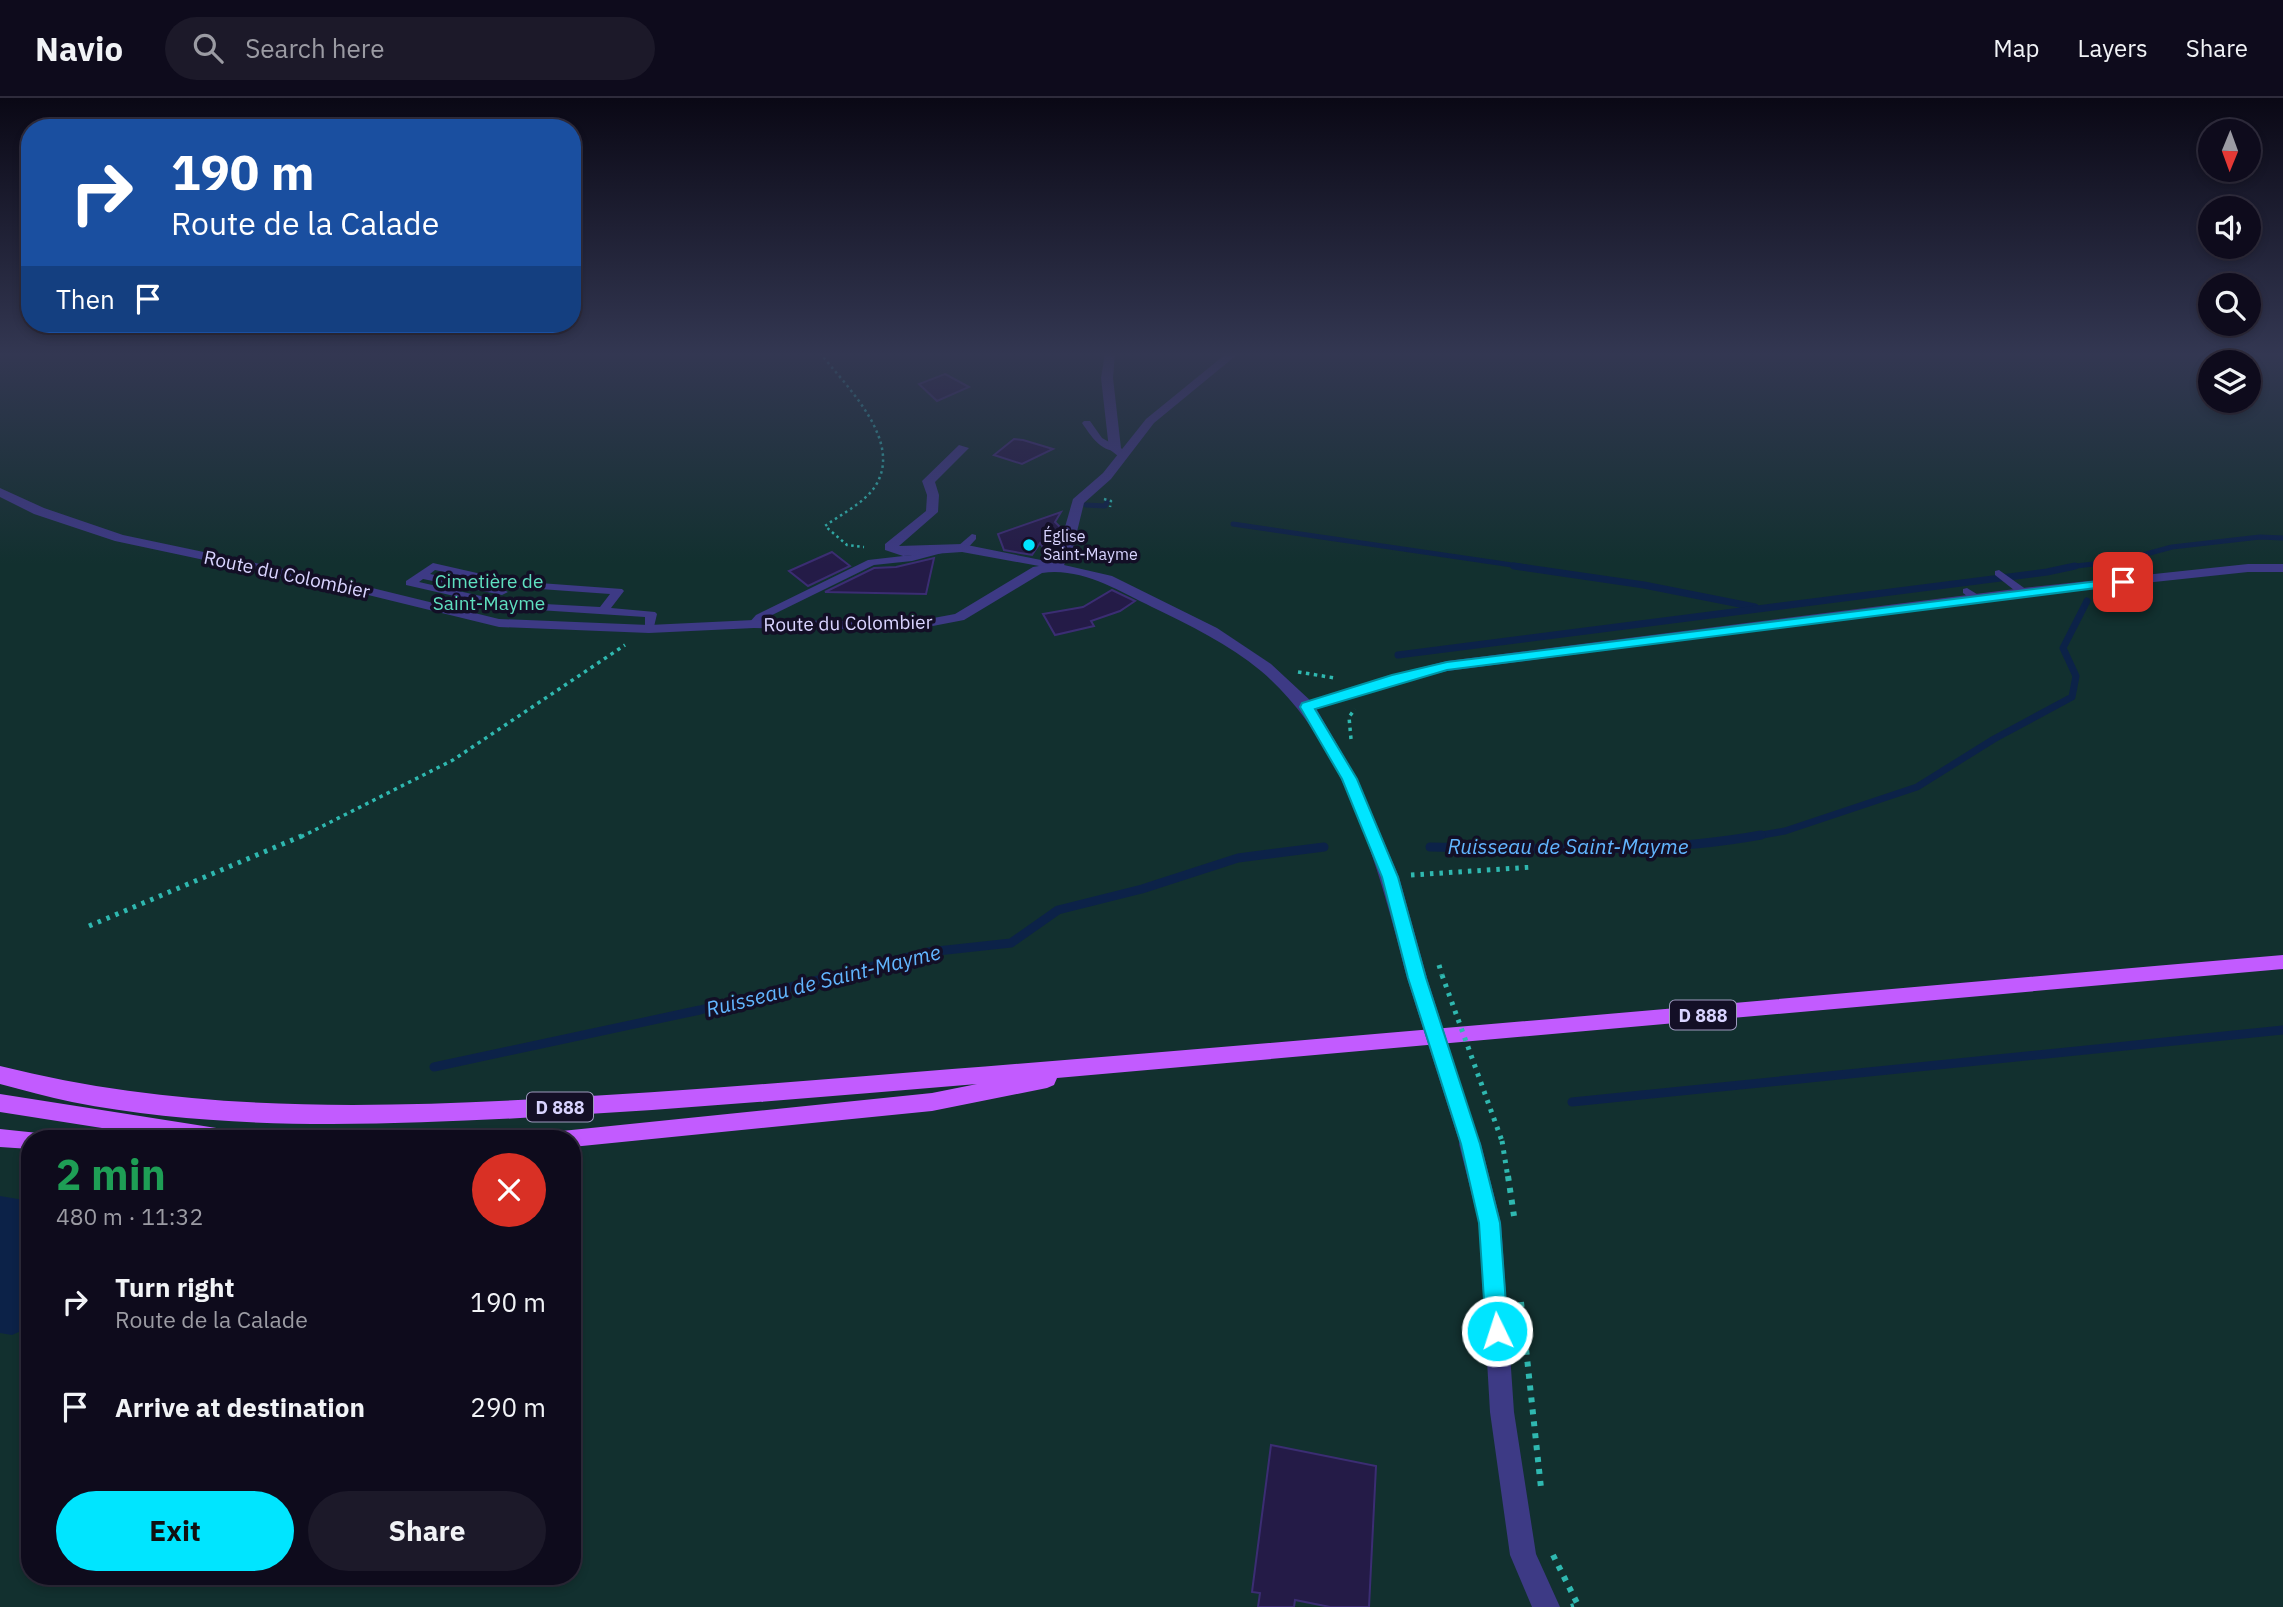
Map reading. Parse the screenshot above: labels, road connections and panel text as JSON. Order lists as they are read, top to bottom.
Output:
{
  "streets": {
    "main road": ["D 888"],
    "street": ["Route du Colombier"]
  },
  "water": ["Ruisseau de Saint-Mayme"],
  "parks": ["Cimetière de Saint-Mayme"],
  "places": ["Église Saint-Mayme"],
  "north": "bottom",
  "page": {
    "header": "Navio",
    "search": "Search here",
    "nav": ["Map", "Layers", "Share"],
    "turn": ["190 m", "Route de la Calade"],
    "then": "Then",
    "heading": ["2 min", "480 m · 11:32"],
    "list": [
      {
        "name": "Turn right",
        "note": "Route de la Calade",
        "value": "190 m"
      },
      {
        "name": "Arrive at destination",
        "value": "290 m"
      }
    ],
    "buttons": ["Exit", "Share"]
  }
}
